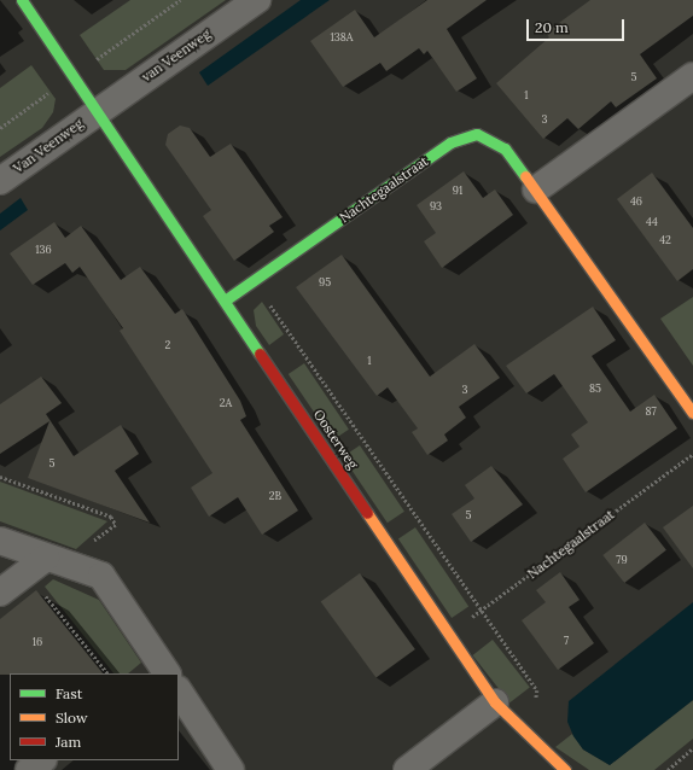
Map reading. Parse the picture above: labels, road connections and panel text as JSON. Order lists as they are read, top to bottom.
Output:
{
  "streets": {
    "street": [
      "van Veenweg",
      "Van Veenweg",
      "Nachtegaalstraat",
      "Oosterweg"
    ]
  },
  "crossings": [
    ["van Veenweg", "Van Veenweg"],
    ["van Veenweg", "Oosterweg"],
    ["Van Veenweg", "Oosterweg"],
    ["Nachtegaalstraat", "Oosterweg"]
  ],
  "house_numbers": [
    "138A",
    "5",
    "1",
    "3",
    "91",
    "46",
    "93",
    "44",
    "42",
    "136",
    "95",
    "2",
    "1",
    "85",
    "3",
    "2A",
    "87",
    "5",
    "2B",
    "5",
    "79",
    "7",
    "16"
  ],
  "legend": ["Fast", "Slow", "Jam"],
  "scale_bar": "20 m"
}
